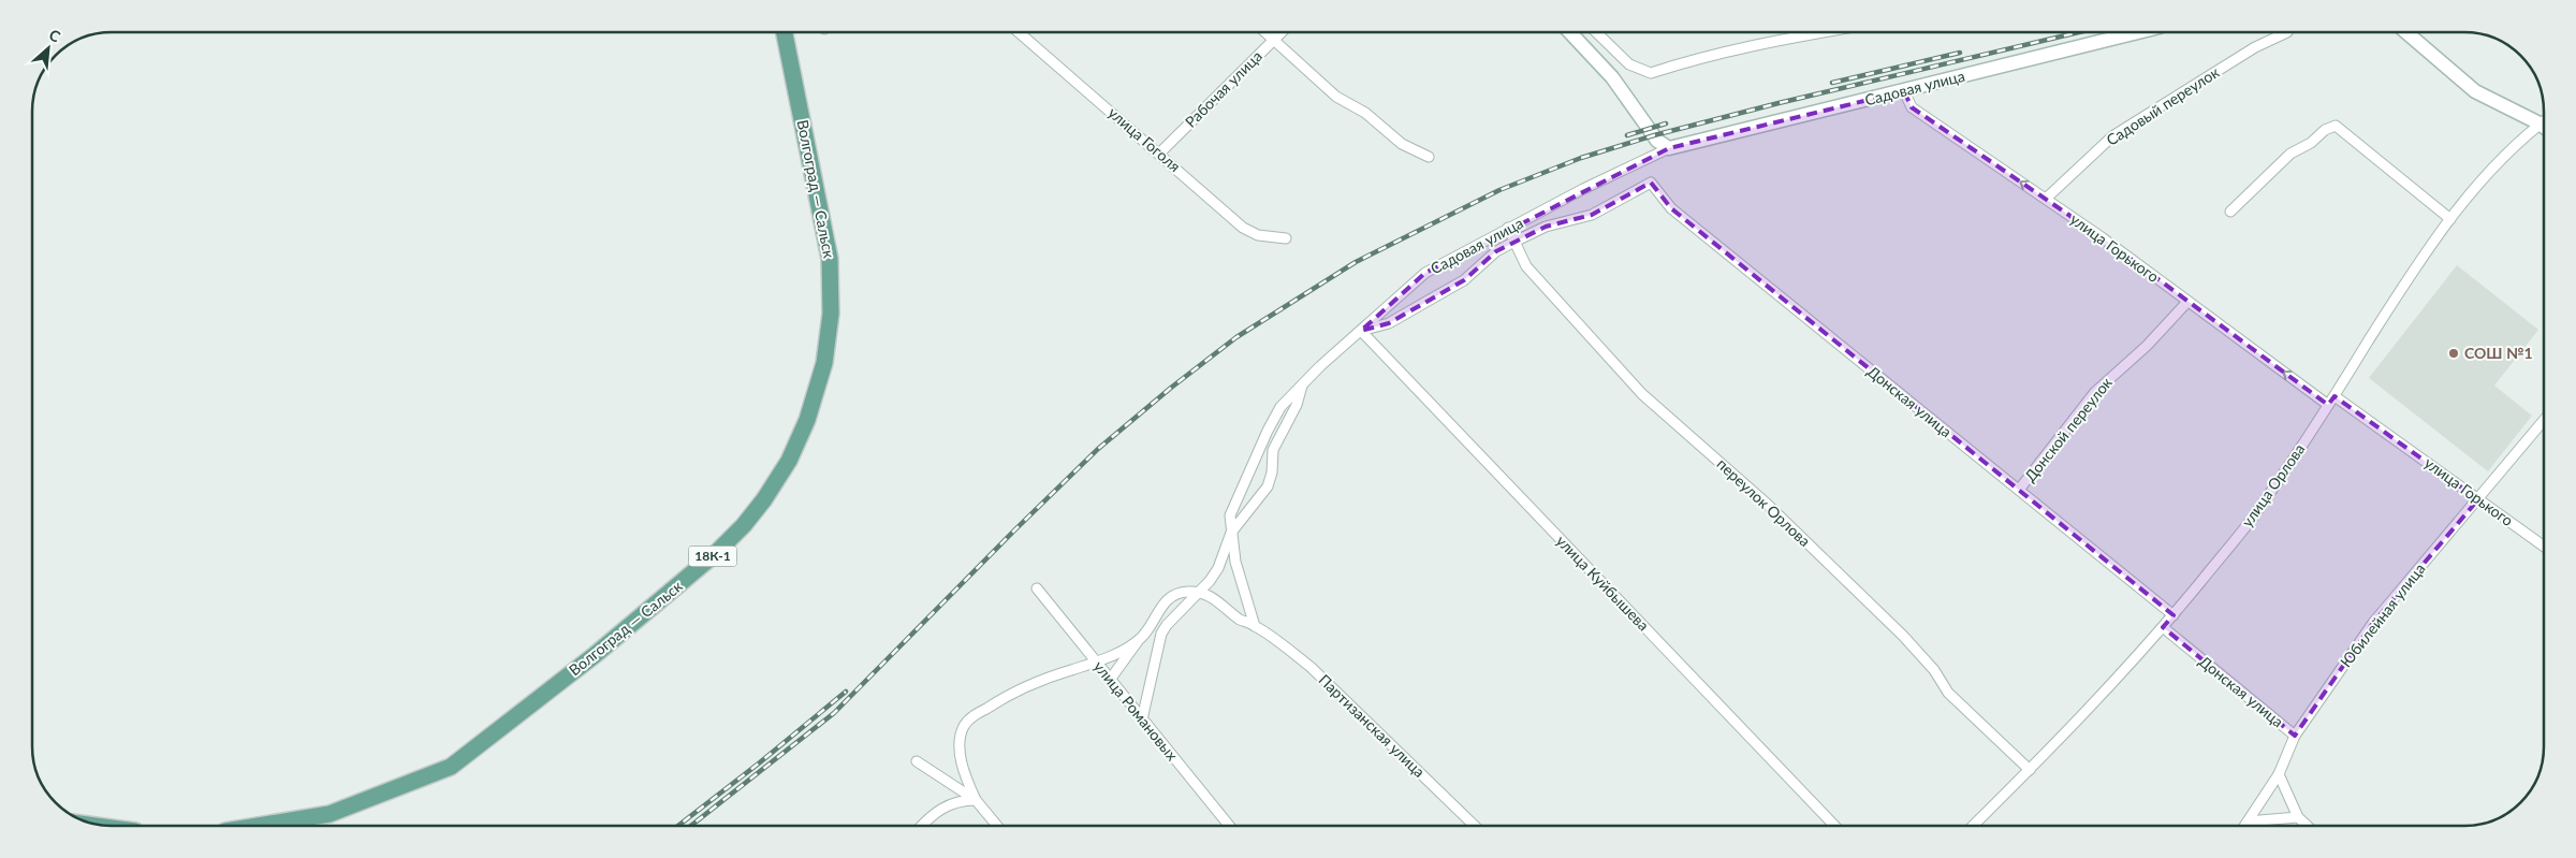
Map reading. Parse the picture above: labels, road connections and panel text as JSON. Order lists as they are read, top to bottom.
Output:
{
  "streets": {
    "main road": ["Волгоград — Сальск", "18К-1"],
    "street": [
      "Садовая улица",
      "Рабочая улица",
      "Садовый переулок",
      "улица Гоголя",
      "улица Горького",
      "Донская улица",
      "Донской переулок",
      "улица Орлова",
      "переулок Орлова",
      "улица Куйбышева",
      "Юбилейная улица",
      "улица Романовых",
      "Партизанская улица"
    ]
  },
  "crossings": [
    ["Садовая улица", "улица Горького"],
    ["Садовая улица", "Донская улица"],
    ["Садовая улица", "переулок Орлова"],
    ["Садовая улица", "улица Куйбышева"],
    ["Рабочая улица", "улица Гоголя"],
    ["Садовый переулок", "улица Горького"],
    ["улица Горького", "Донской переулок"],
    ["улица Горького", "улица Орлова"],
    ["улица Горького", "Юбилейная улица"],
    ["Донская улица", "Донской переулок"],
    ["Донская улица", "улица Орлова"],
    ["Донская улица", "Юбилейная улица"],
    ["улица Орлова", "переулок Орлова"]
  ],
  "one_way": ["улица Горького"],
  "places": ["СОШ №1"],
  "north": "top right"
}
